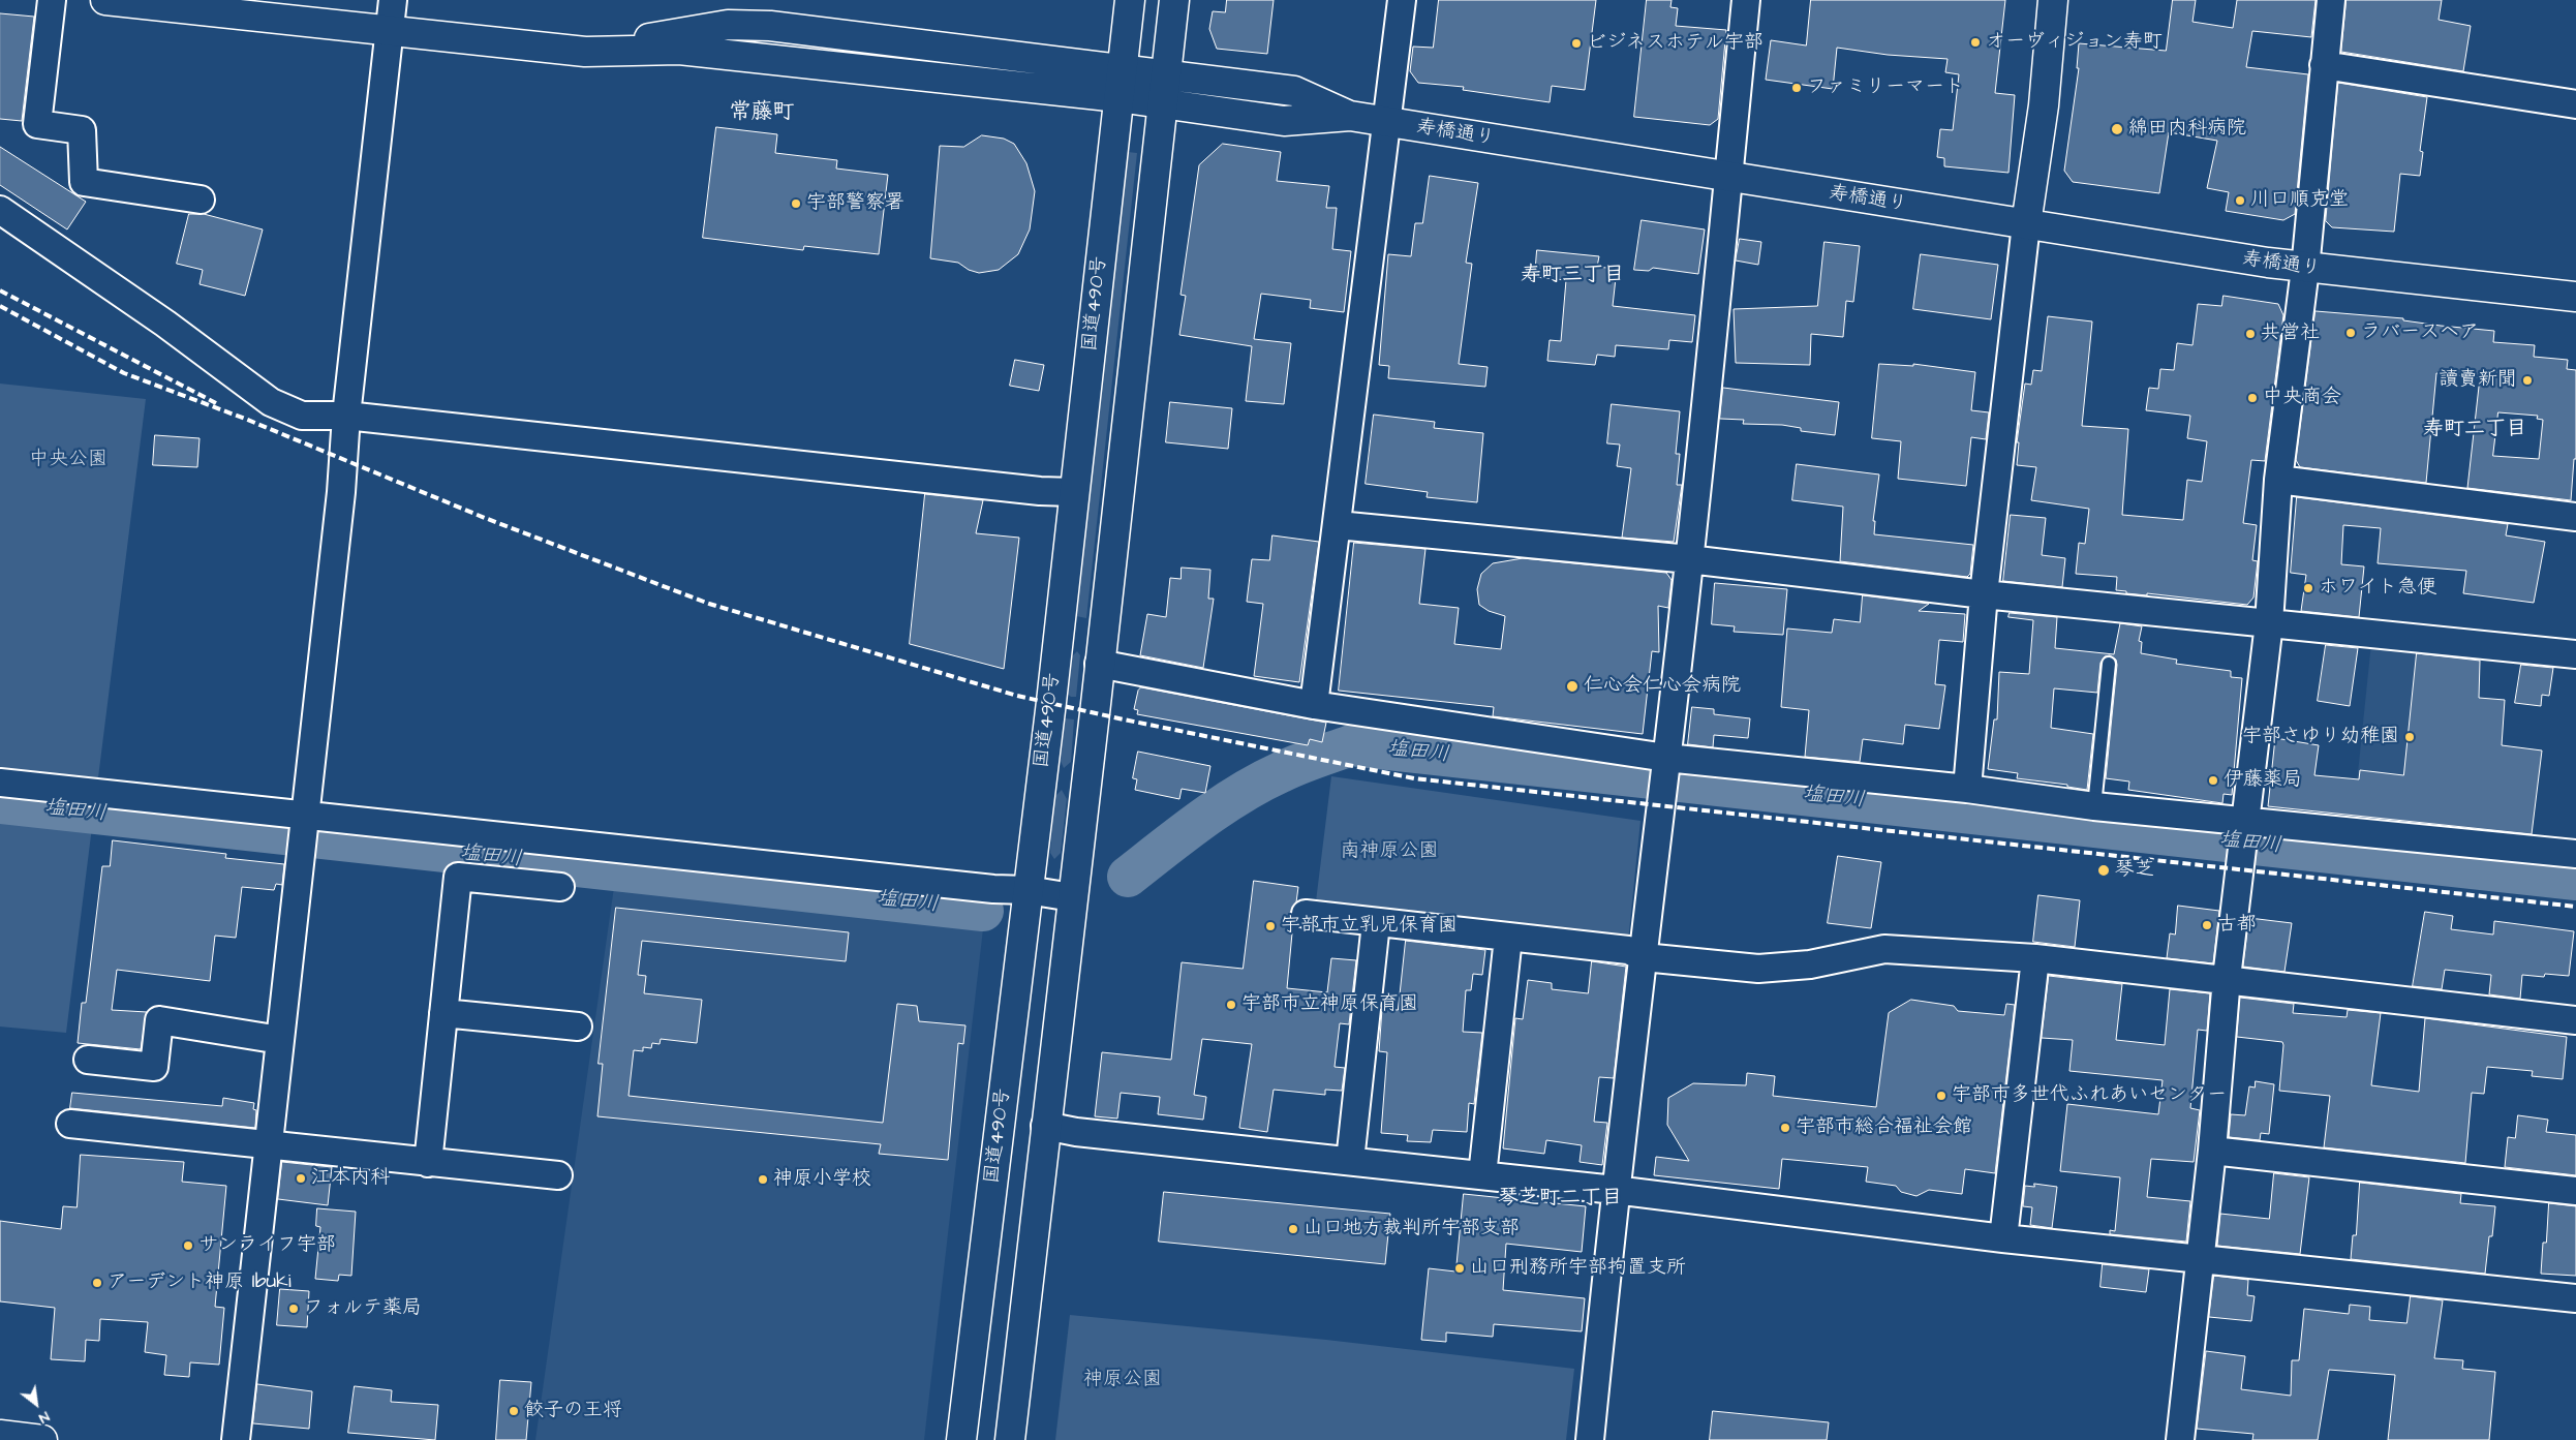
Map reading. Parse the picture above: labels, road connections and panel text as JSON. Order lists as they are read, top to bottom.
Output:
{
  "streets": {
    "main road": ["寿橋通り", "国道490号"]
  },
  "crossings": [
    ["寿橋通り", "国道490号"]
  ],
  "districts": [
    "常藤町",
    "寿町三丁目",
    "寿町二丁目",
    "琴芝町二丁目"
  ],
  "water": ["塩田川"],
  "parks": ["中央公園", "南神原公園", "神原公園"],
  "places": [
    "オーヴィジョン寿町",
    "ビジネスホテル宇部",
    "ファミリーマート",
    "綿田内科病院",
    "川口順克堂",
    "宇部警察署",
    "ラバースヘア",
    "共営社",
    "讀賣新聞",
    "中央商会",
    "ホワイト急便",
    "仁心会仁心会病院",
    "宇部さゆり幼稚園",
    "伊藤薬局",
    "琴芝",
    "古都",
    "宇部市立乳児保育園",
    "宇部市立神原保育園",
    "宇部市多世代ふれあいセンター",
    "宇部市総合福祉会館",
    "江本内科",
    "神原小学校",
    "山口地方裁判所宇部支部",
    "サンライフ宇部",
    "山口刑務所宇部拘置支所",
    "アーデント神原 Ibuki",
    "フォルテ薬局",
    "餃子の王将"
  ],
  "north": "bottom right"
}
